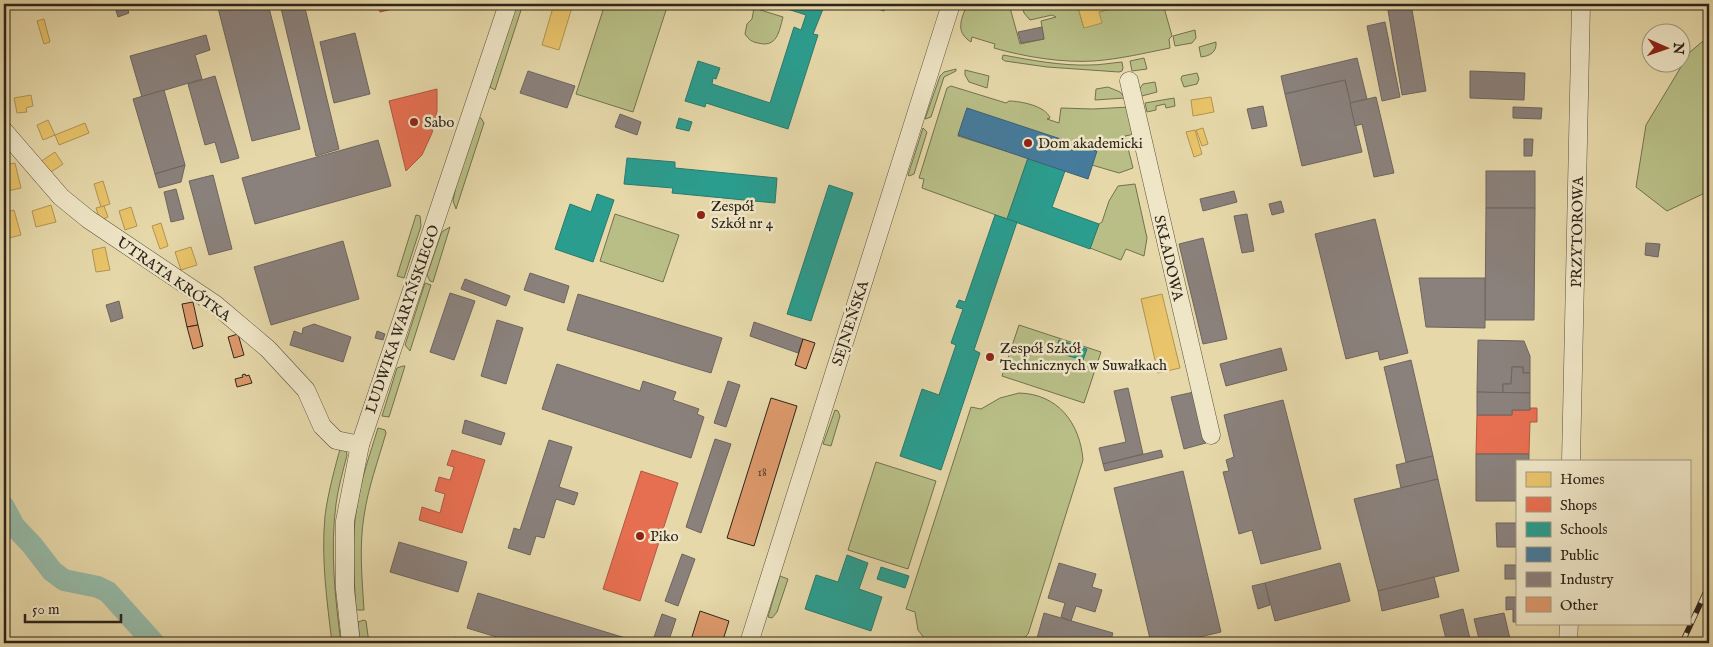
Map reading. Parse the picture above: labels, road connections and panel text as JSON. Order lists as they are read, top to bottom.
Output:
{
  "streets": {
    "street": [
      "PRZYTOROWA",
      "SKŁADOWA",
      "UTRATA KRÓTKA",
      "LUDWIKA WARYŃSKIEGO",
      "SEJNEŃSKA"
    ]
  },
  "crossings": [
    ["UTRATA KRÓTKA", "LUDWIKA WARYŃSKIEGO"]
  ],
  "places": [
    "Sabo",
    "Dom akademicki",
    "Zespół Szkół nr 4",
    "Zespół Szkół Technicznych w Suwałkach",
    "Piko"
  ],
  "house_numbers": ["18"],
  "legend": [
    "Homes",
    "Shops",
    "Schools",
    "Public",
    "Industry",
    "Other"
  ],
  "scale_bar": "50 m",
  "north": "right"
}
